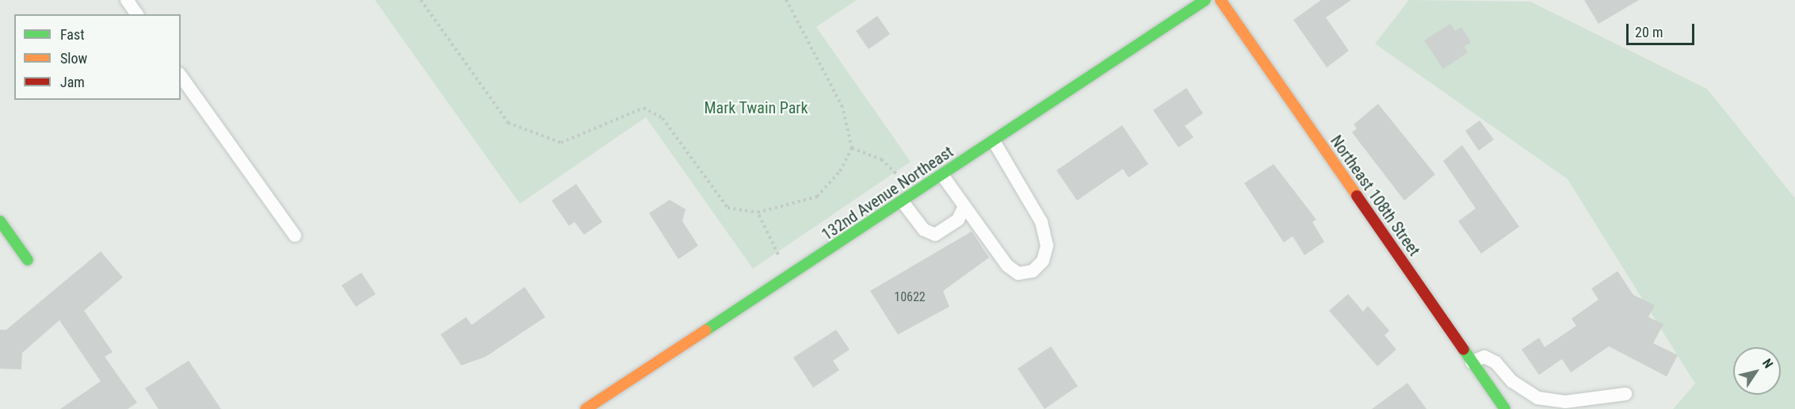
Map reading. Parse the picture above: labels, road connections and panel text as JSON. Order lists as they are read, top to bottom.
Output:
{
  "streets": {
    "street": ["132nd Avenue Northeast", "Northeast 108th Street"]
  },
  "parks": ["Mark Twain Park"],
  "house_numbers": ["10622"],
  "legend": ["Fast", "Slow", "Jam"],
  "scale_bar": "20 m",
  "north": "top right"
}
